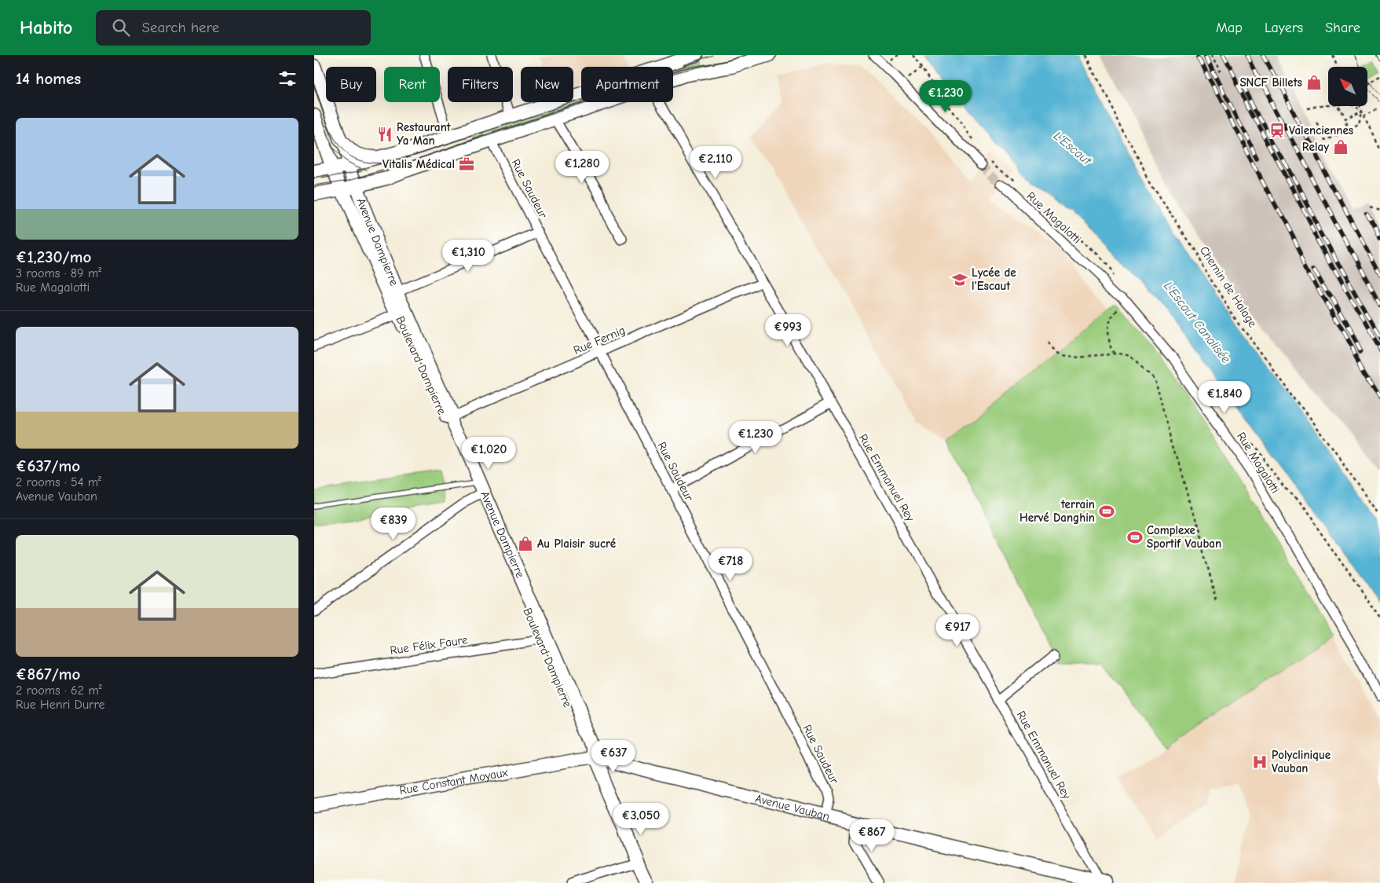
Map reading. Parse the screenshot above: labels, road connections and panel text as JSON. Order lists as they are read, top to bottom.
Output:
{
  "streets": {
    "main road": [
      "Avenue Dampierre",
      "Boulevard Dampierre",
      "Rue Constant Moyaux",
      "Avenue Vauban"
    ],
    "street": [
      "Rue Saudeur",
      "Rue Magalotti",
      "Rue Fernig",
      "Rue Emmanuel Rey",
      "Rue Félix Faure"
    ],
    "path": ["Chemin de Halage"]
  },
  "crossings": [
    ["Rue Saudeur", "Rue Fernig"],
    ["Rue Saudeur", "Avenue Vauban"],
    ["Avenue Dampierre", "Boulevard Dampierre"],
    ["Rue Fernig", "Boulevard Dampierre"],
    ["Rue Fernig", "Rue Emmanuel Rey"],
    ["Boulevard Dampierre", "Rue Félix Faure"],
    ["Boulevard Dampierre", "Rue Constant Moyaux"],
    ["Boulevard Dampierre", "Avenue Vauban"],
    ["Rue Emmanuel Rey", "Avenue Vauban"],
    ["Rue Constant Moyaux", "Avenue Vauban"]
  ],
  "water": ["L'Escaut", "L'Escaut Canalisée"],
  "places": {
    "shop": ["SNCF Billets", "Relay", "Au Plaisir sucré"],
    "station": ["Valenciennes"],
    "restaurant": ["Restaurant Ya Man"],
    "office": ["Vitalis Médical"],
    "school or university": ["Lycée de l'Escaut"],
    "sports": ["terrain Hervé Danghin", "Complexe Sportif Vauban"],
    "hospital": ["Polyclinique Vauban"]
  },
  "north": "top left",
  "page": {
    "header": "Habito",
    "search": "Search here",
    "nav": ["Map", "Layers", "Share"],
    "heading": "14 homes",
    "chip": [
      "Buy",
      "Rent",
      "Filters",
      "New",
      "Apartment"
    ],
    "price": [
      "€1,230",
      "€2,110",
      "€1,280",
      "€1,310",
      "€993",
      "€1,840",
      "€1,230",
      "€1,020",
      "€839",
      "€718",
      "€917",
      "€637",
      "€3,050",
      "€867"
    ],
    "list": [
      {
        "name": "€1,230/mo",
        "note": "3 rooms · 89 m² · Rue Magalotti"
      },
      {
        "name": "€637/mo",
        "note": "2 rooms · 54 m² · Avenue Vauban"
      },
      {
        "name": "€867/mo",
        "note": "2 rooms · 62 m² · Rue Henri Durre"
      }
    ]
  }
}
